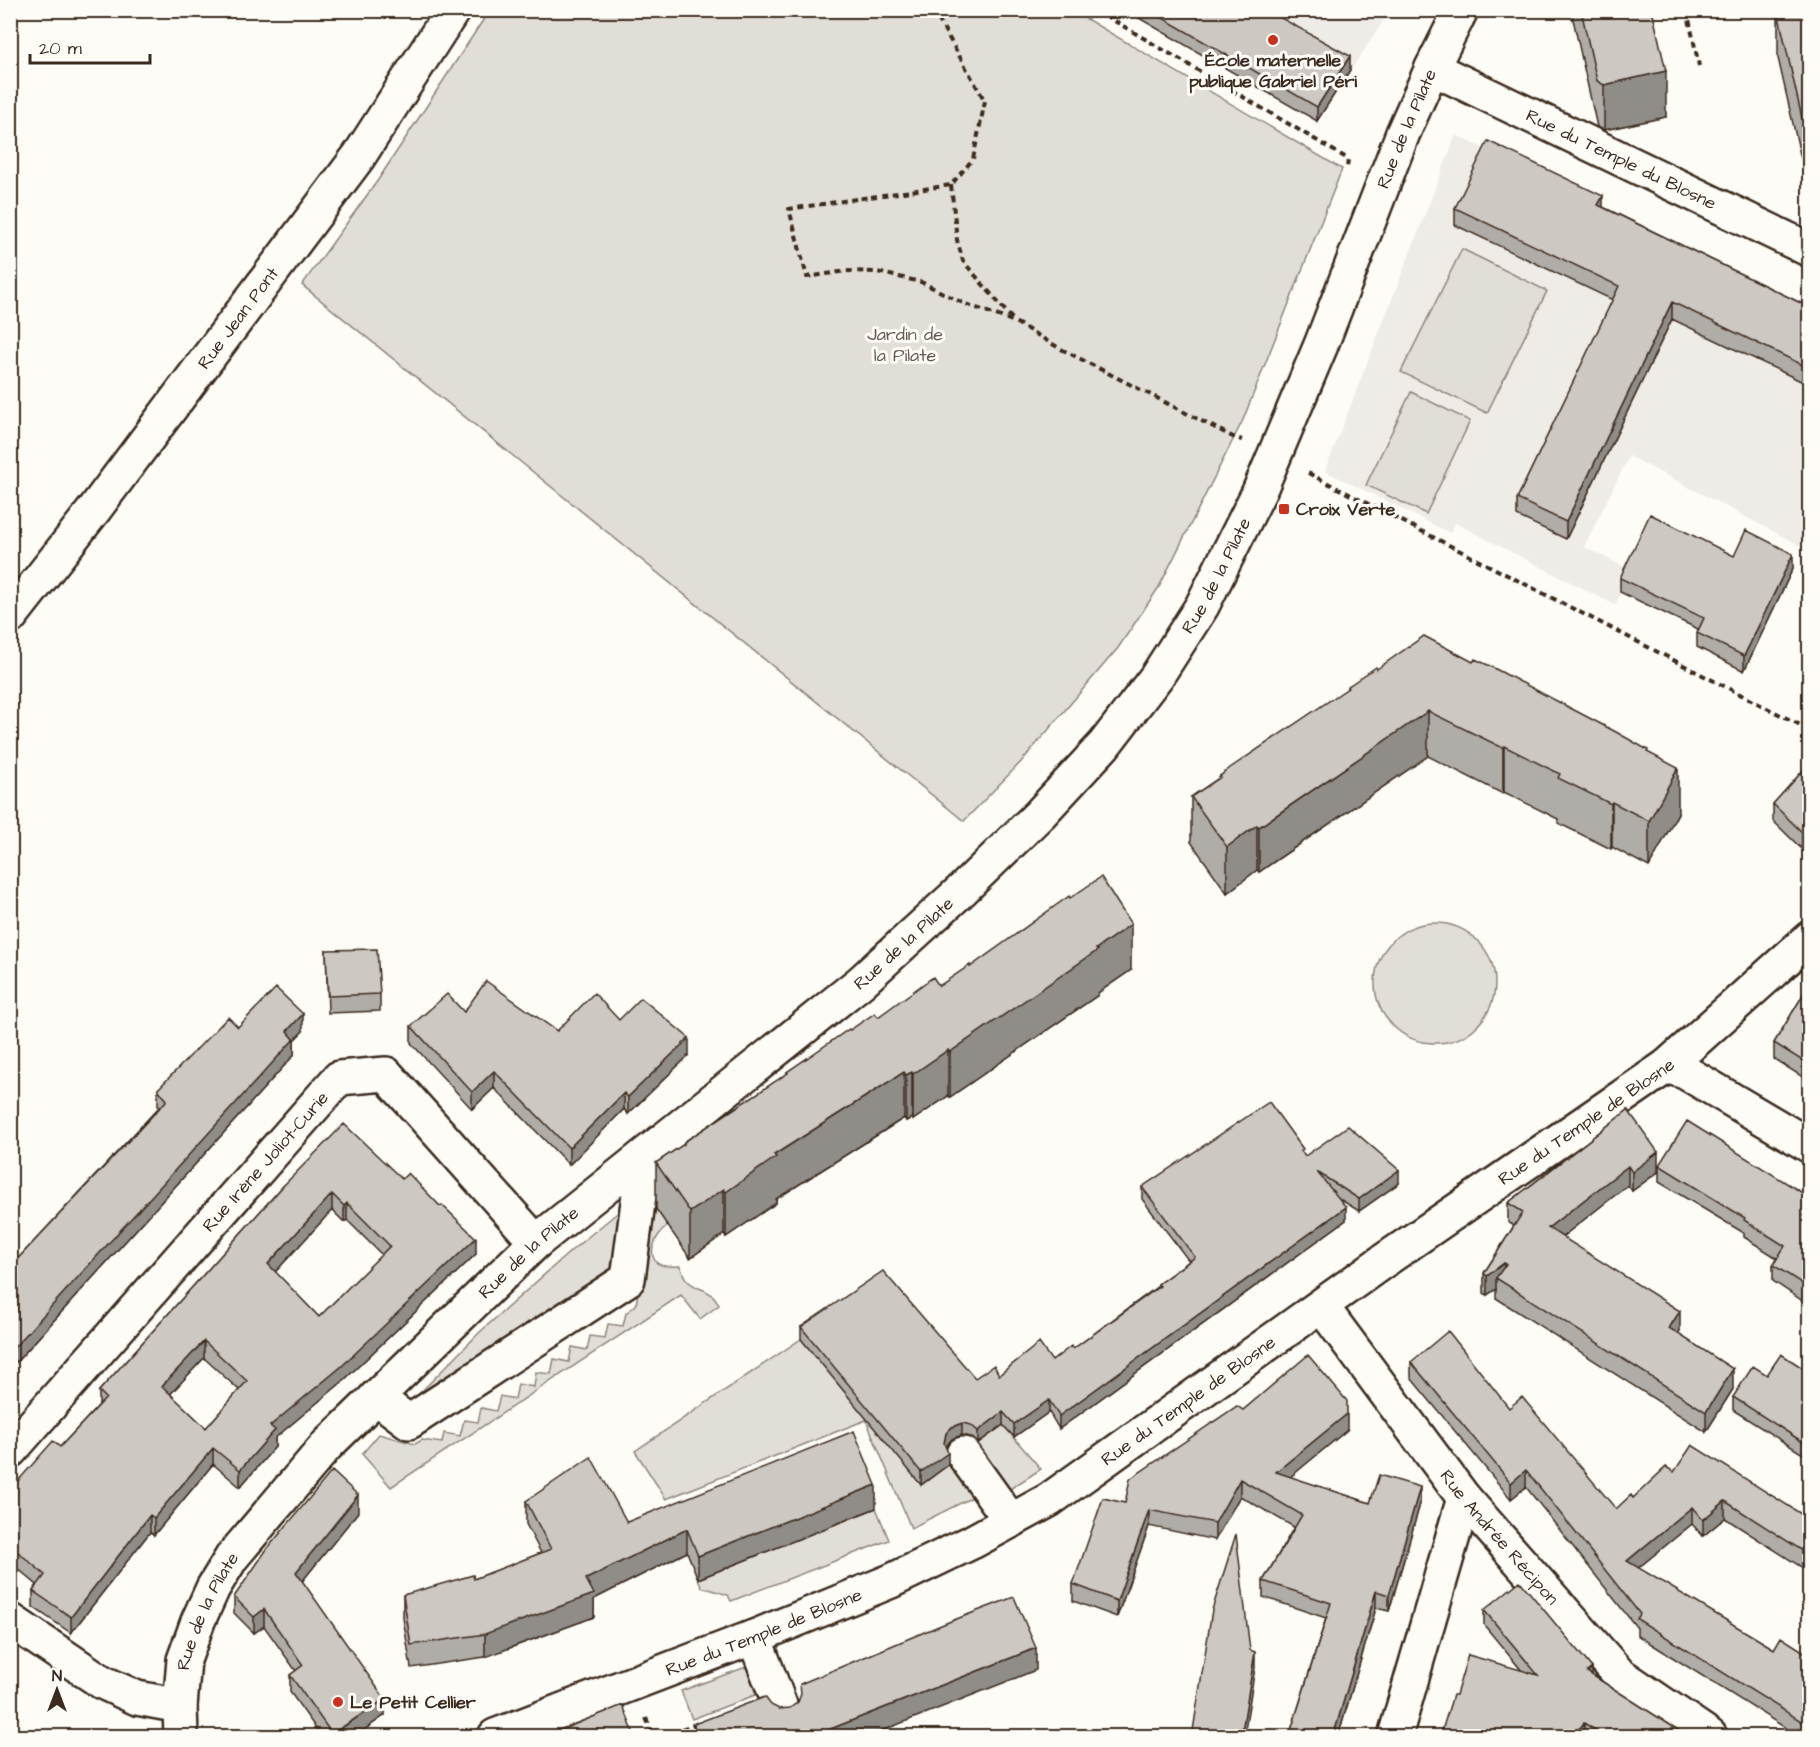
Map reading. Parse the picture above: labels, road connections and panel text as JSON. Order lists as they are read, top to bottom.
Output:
{
  "streets": {
    "street": [
      "Rue de la Pilate",
      "Rue du Temple du Blosne",
      "Rue Jean Pont",
      "Rue du Temple de Blosne",
      "Rue Irène Joliot-Curie",
      "Rue Andrée Récipon"
    ]
  },
  "crossings": [
    ["Rue de la Pilate", "Rue du Temple du Blosne"],
    ["Rue de la Pilate", "Rue Irène Joliot-Curie"],
    ["Rue du Temple de Blosne", "Rue Andrée Récipon"]
  ],
  "parks": ["Jardin de la Pilate"],
  "places": {
    "other": ["École maternelle publique Gabriel Péri", "Le Petit Cellier"],
    "transit": ["Croix Verte"]
  },
  "scale_bar": "20 m",
  "north": "top"
}
